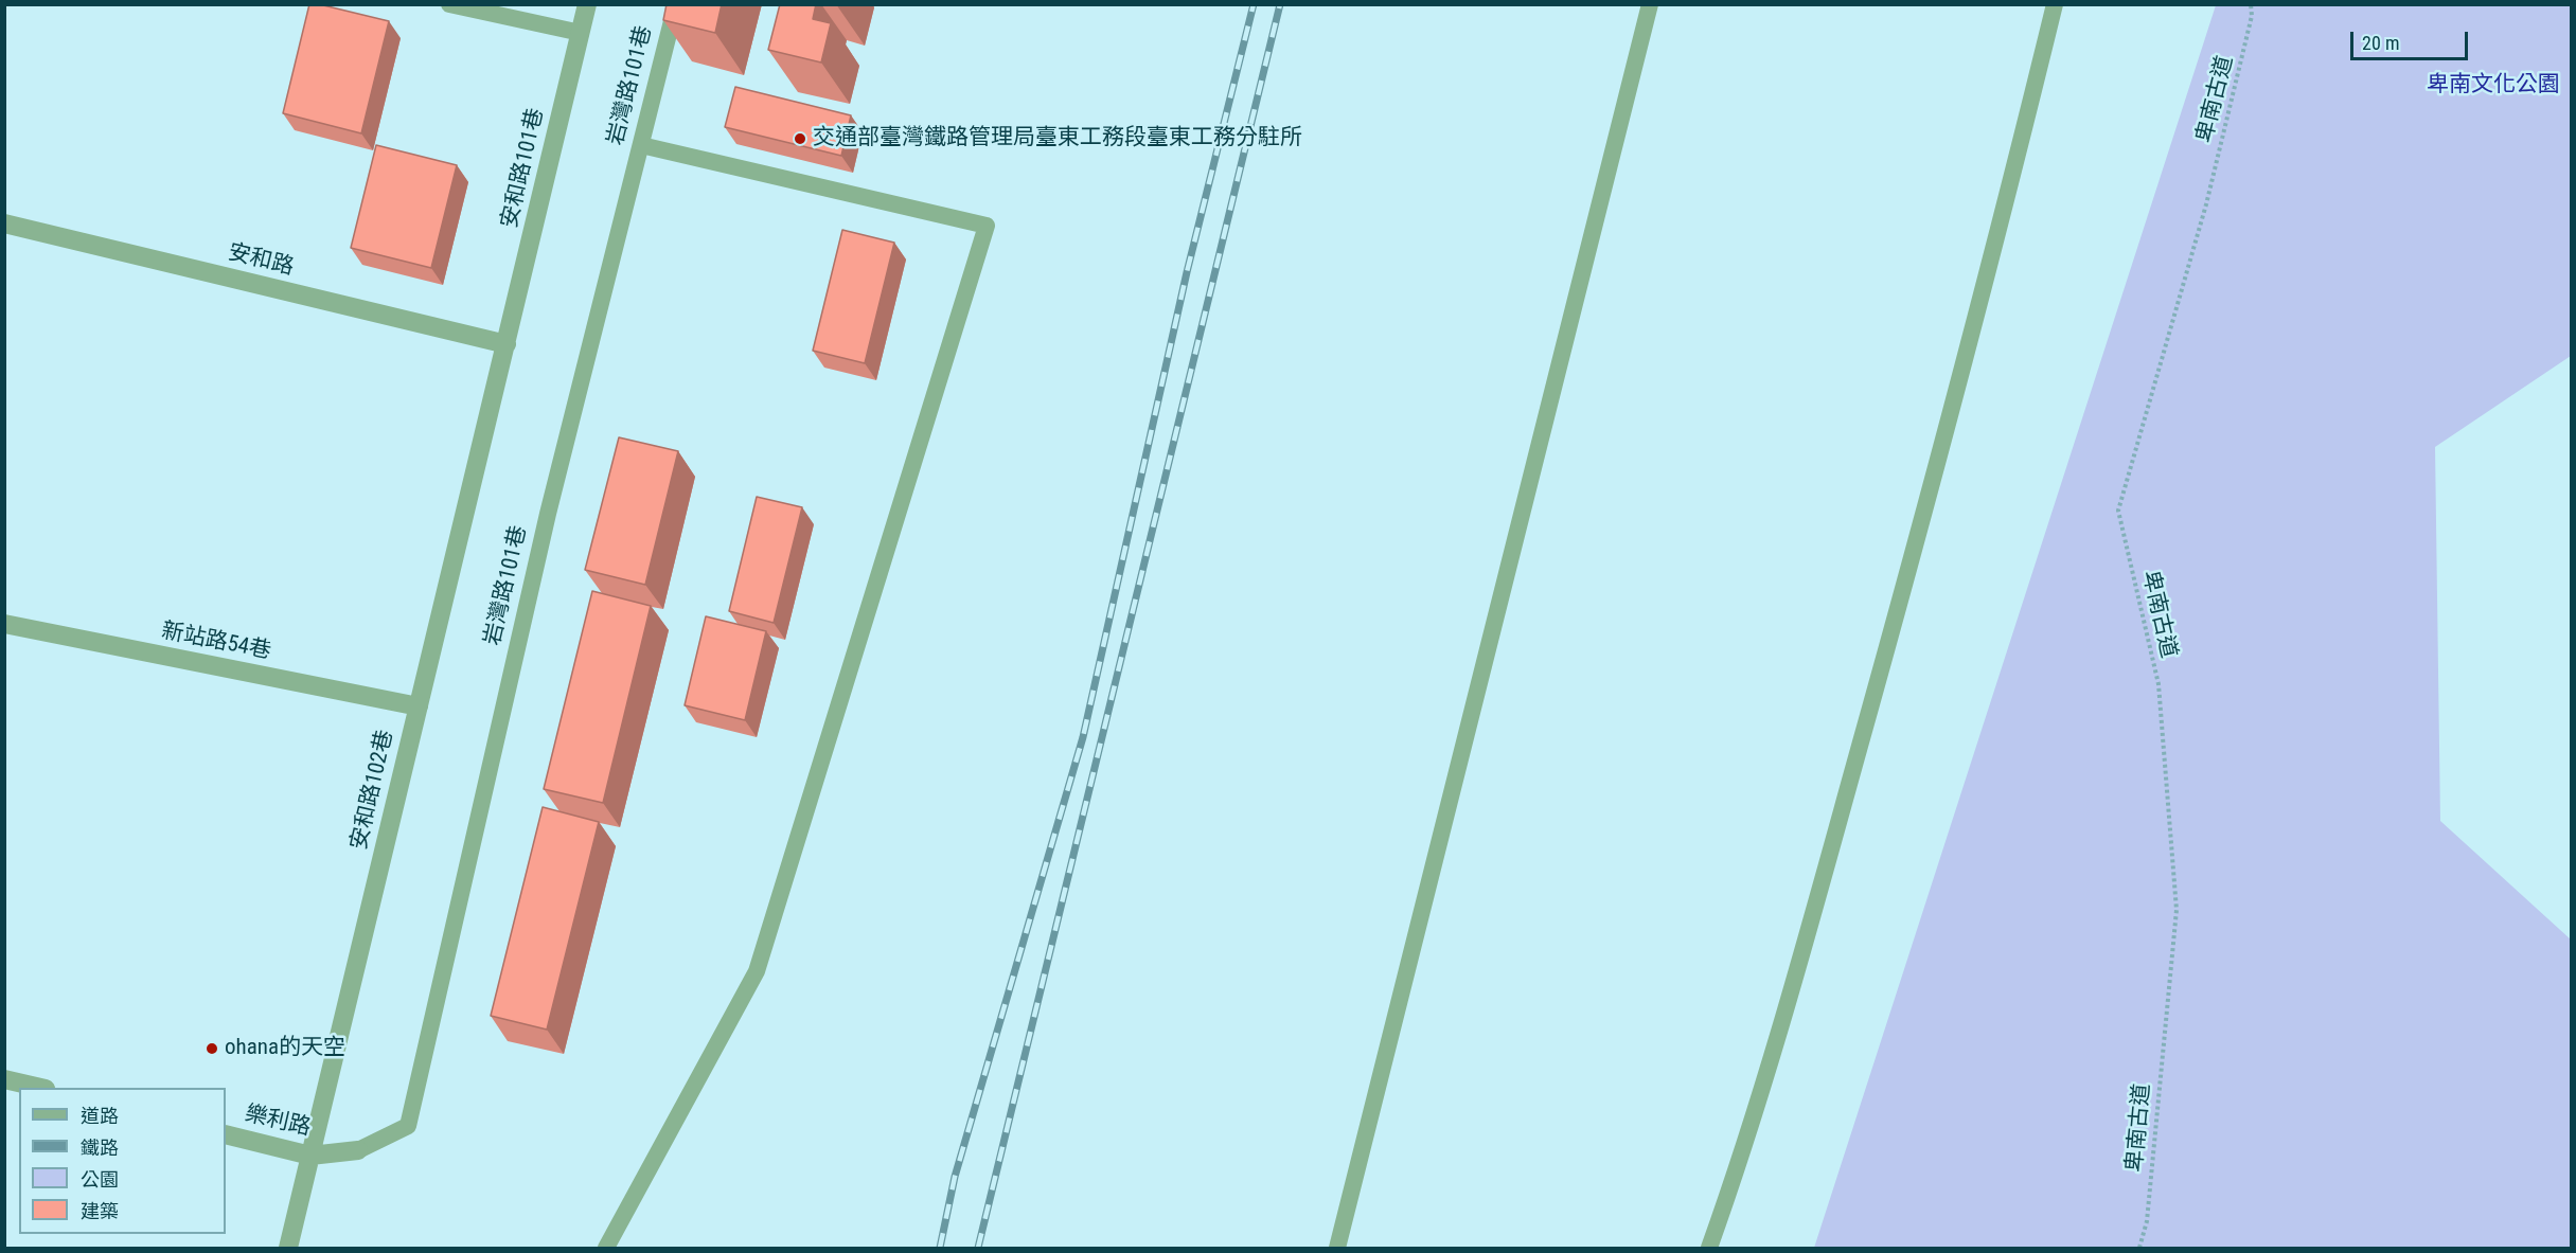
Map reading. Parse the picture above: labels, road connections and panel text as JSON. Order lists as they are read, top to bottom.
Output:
{
  "streets": {
    "street": [
      "安和路101巷",
      "安和路",
      "新站路54巷",
      "安和路102巷",
      "樂利路"
    ],
    "lane": ["岩灣路101巷"],
    "path": ["卑南古道"]
  },
  "crossings": [
    ["岩灣路101巷", "樂利路"],
    ["安和路101巷", "安和路"],
    ["安和路101巷", "安和路102巷"],
    ["安和路", "安和路102巷"],
    ["新站路54巷", "安和路102巷"],
    ["安和路102巷", "樂利路"]
  ],
  "parks": ["卑南文化公園"],
  "places": ["交通部臺灣鐵路管理局臺東工務段臺東工務分駐所", "ohana的天空"],
  "legend": [
    "道路",
    "鐵路",
    "公園",
    "建築"
  ],
  "scale_bar": "20 m"
}
